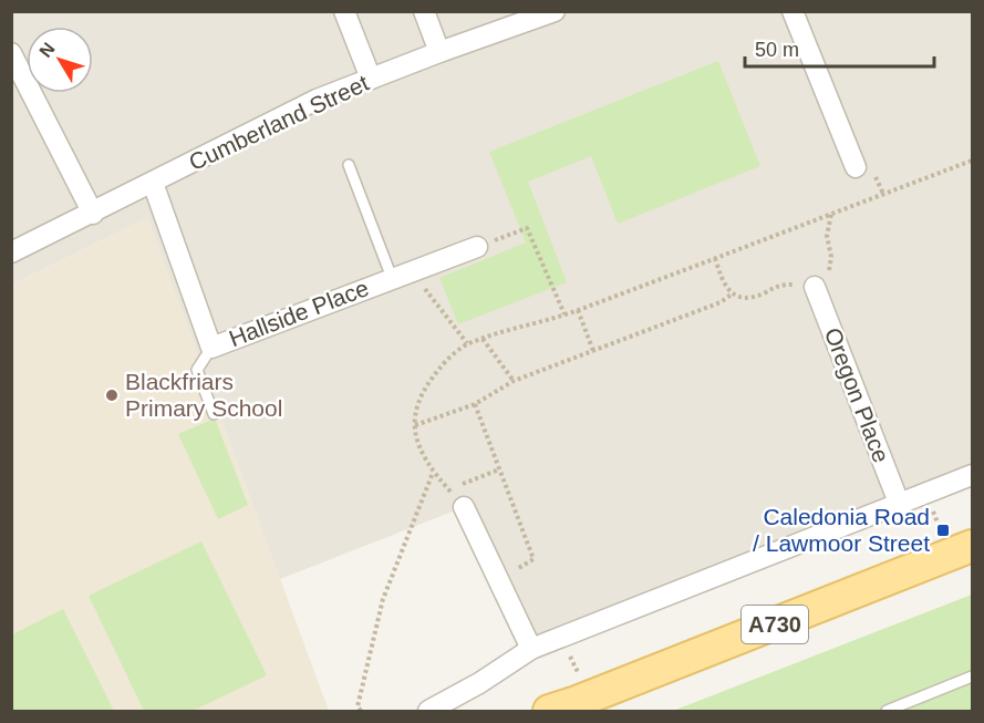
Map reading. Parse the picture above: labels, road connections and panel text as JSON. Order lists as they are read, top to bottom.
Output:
{
  "streets": {
    "main road": ["A730"],
    "street": ["Cumberland Street", "Hallside Place", "Oregon Place"]
  },
  "crossings": [
    ["Cumberland Street", "Hallside Place"]
  ],
  "places": {
    "other": ["Blackfriars Primary School"],
    "transit": ["Caledonia Road / Lawmoor Street"]
  },
  "scale_bar": "50 m",
  "north": "top left"
}
